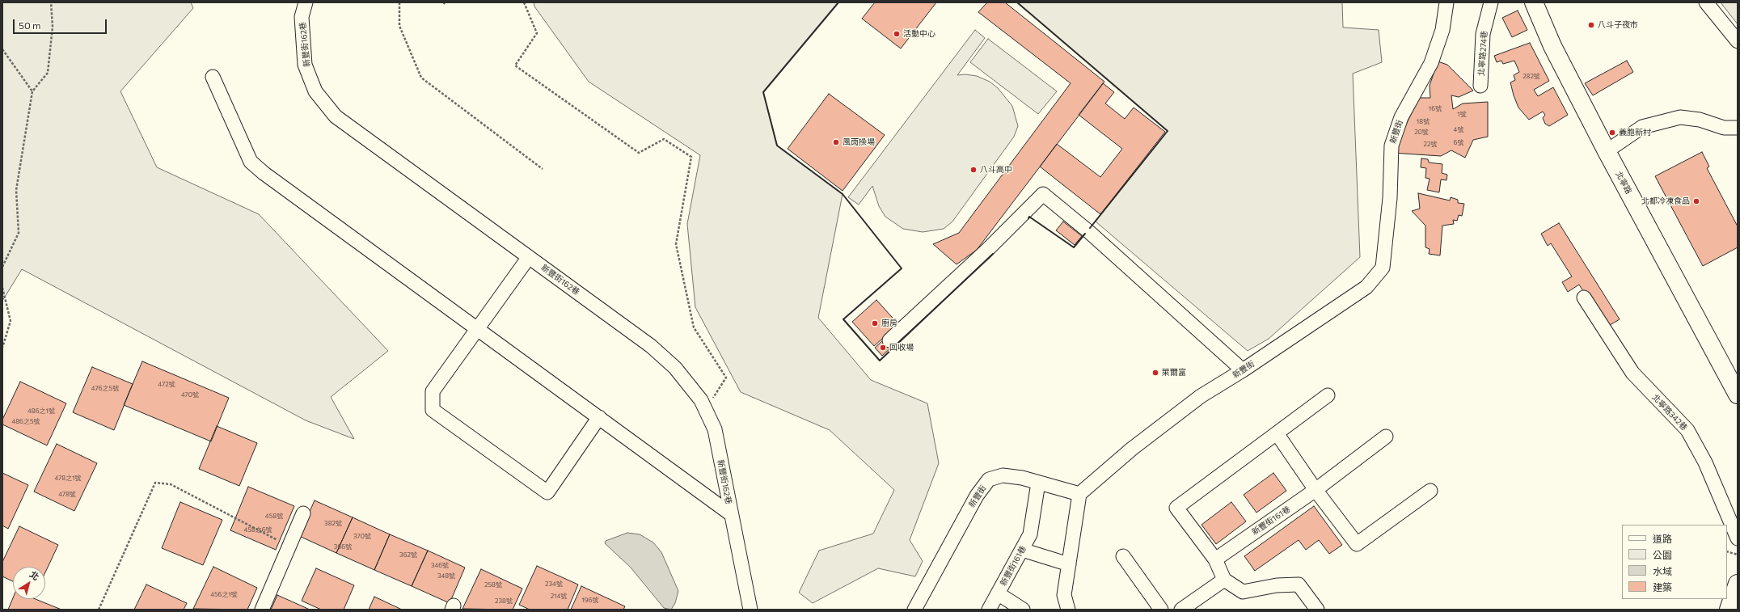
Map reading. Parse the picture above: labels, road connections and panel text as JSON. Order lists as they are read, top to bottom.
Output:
{
  "streets": {
    "main road": ["北寧路"],
    "street": [
      "新豐街162巷",
      "北寧路274巷",
      "新豐街",
      "北寧路342巷",
      "新豐街161巷"
    ]
  },
  "crossings": [
    ["新豐街", "新豐街161巷"]
  ],
  "places": [
    "八斗子夜市",
    "活動中心",
    "義胞新村",
    "風雨操場",
    "八斗高中",
    "北都冷凍食品",
    "廚房",
    "回收場",
    "萊爾富"
  ],
  "house_numbers": [
    "282號",
    "16號",
    "1號",
    "18號",
    "4號",
    "20號",
    "6號",
    "22號",
    "472號",
    "476之5號",
    "470號",
    "486之1號",
    "486之5號",
    "478之1號",
    "478號",
    "458號",
    "382號",
    "458之6號",
    "370號",
    "366號",
    "362號",
    "346號",
    "348號",
    "234號",
    "258號",
    "456之1號",
    "214號",
    "196號",
    "238號"
  ],
  "legend": [
    "道路",
    "公園",
    "水域",
    "建築"
  ],
  "scale_bar": "50 m",
  "north": "top right"
}
